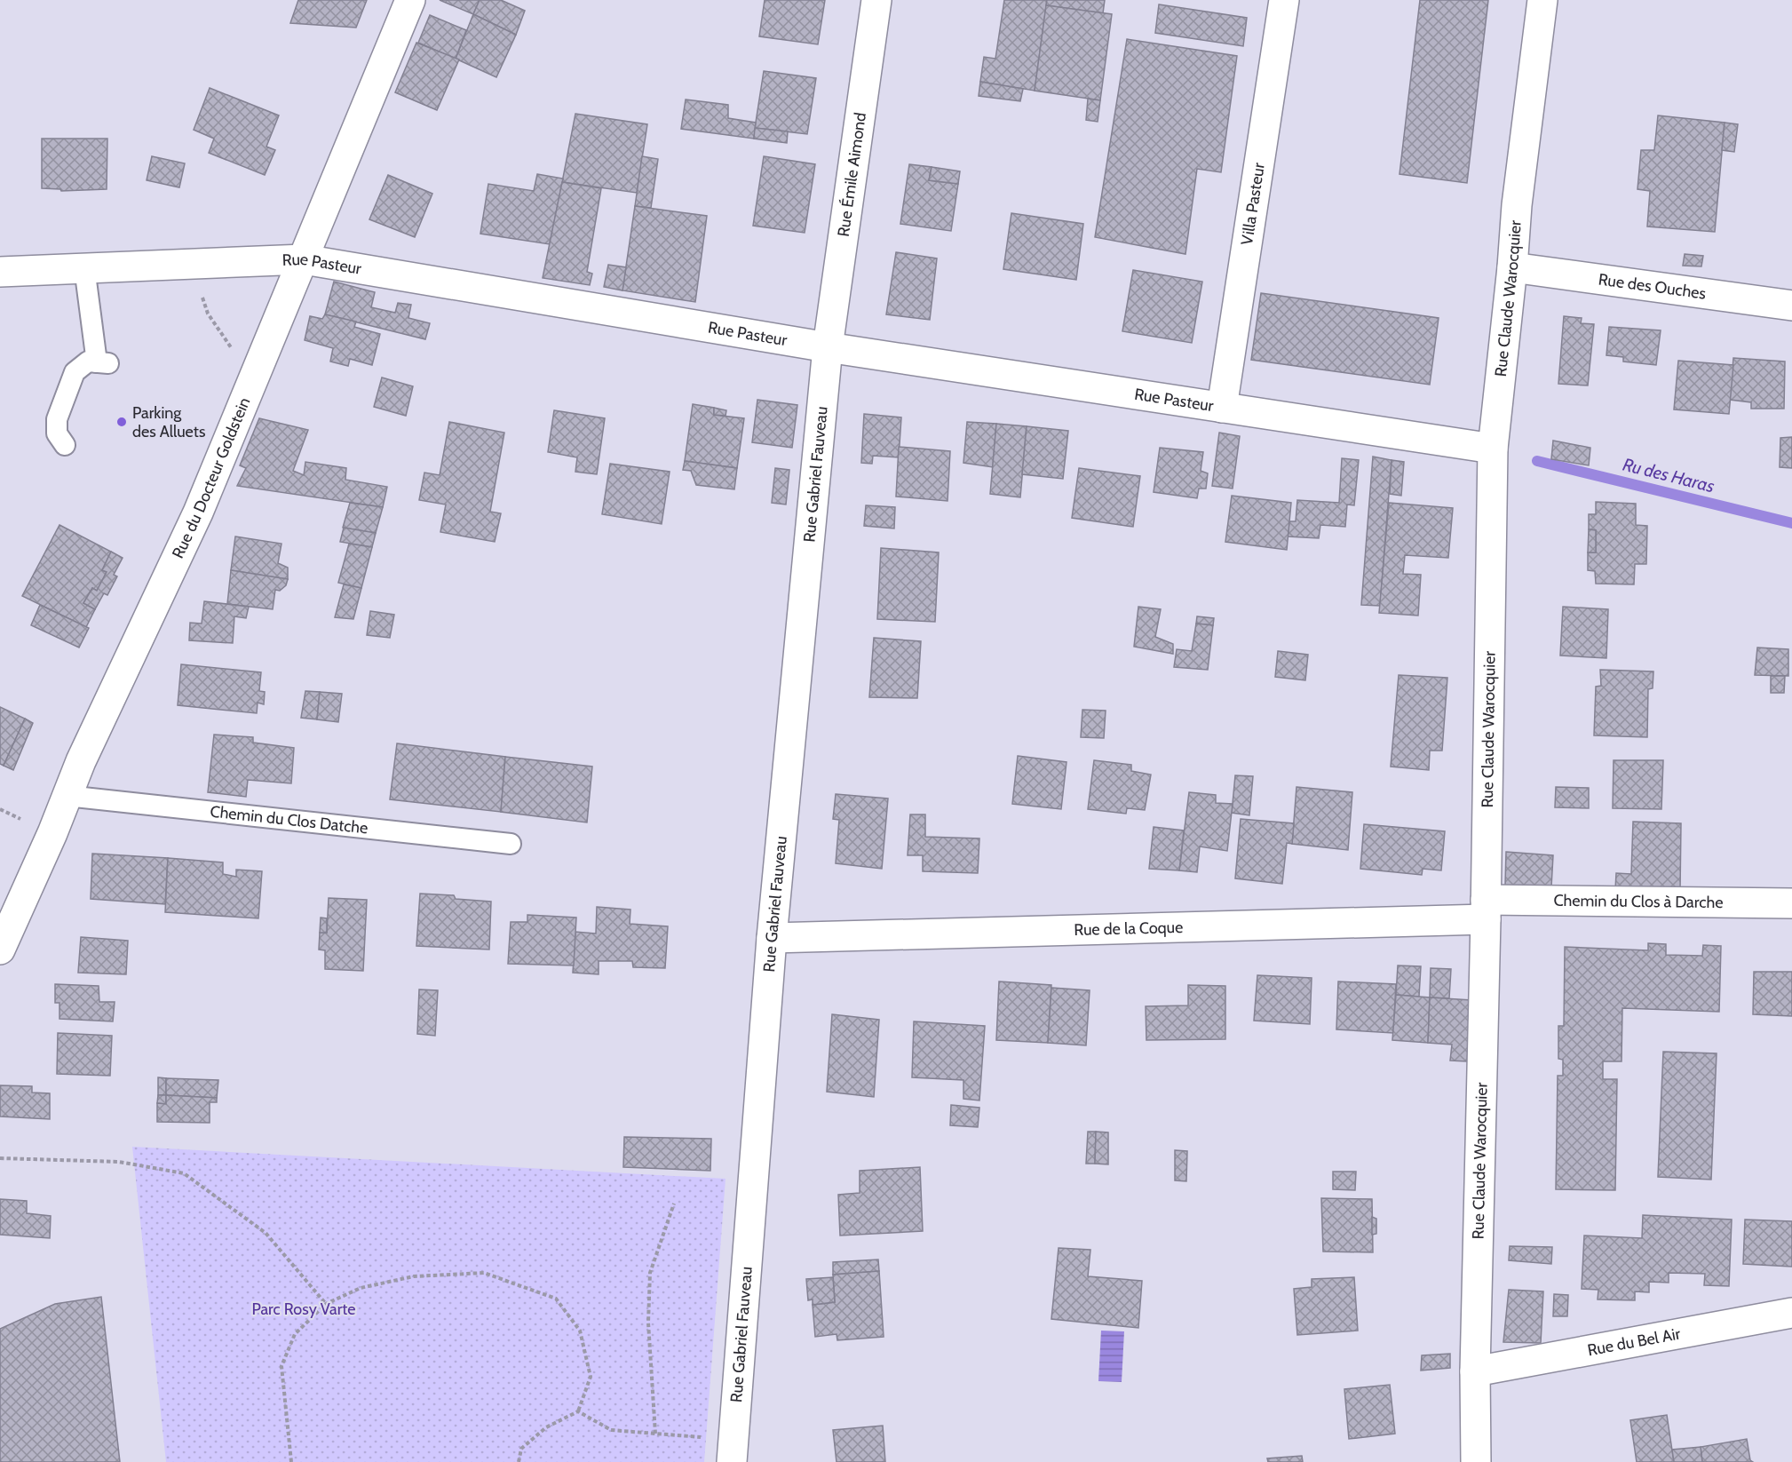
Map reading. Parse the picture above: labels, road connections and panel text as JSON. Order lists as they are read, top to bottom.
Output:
{
  "streets": {
    "street": [
      "Rue Émile Aimond",
      "Villa Pasteur",
      "Rue Pasteur",
      "Rue des Ouches",
      "Rue Claude Warocquier",
      "Rue Gabriel Fauveau",
      "Rue du Docteur Goldstein",
      "Chemin du Clos à Darche",
      "Rue de la Coque",
      "Rue du Bel Air"
    ],
    "lane": ["Chemin du Clos Datche"]
  },
  "crossings": [
    ["Rue Émile Aimond", "Rue Pasteur"],
    ["Rue Émile Aimond", "Rue Gabriel Fauveau"],
    ["Villa Pasteur", "Rue Pasteur"],
    ["Rue Pasteur", "Rue Claude Warocquier"],
    ["Rue Pasteur", "Rue Gabriel Fauveau"],
    ["Rue Pasteur", "Rue du Docteur Goldstein"],
    ["Rue des Ouches", "Rue Claude Warocquier"],
    ["Rue Claude Warocquier", "Chemin du Clos à Darche"],
    ["Rue Claude Warocquier", "Rue de la Coque"],
    ["Rue Claude Warocquier", "Rue du Bel Air"],
    ["Rue Gabriel Fauveau", "Rue de la Coque"],
    ["Rue du Docteur Goldstein", "Chemin du Clos Datche"],
    ["Chemin du Clos à Darche", "Rue de la Coque"]
  ],
  "water": ["Ru des Haras"],
  "parks": ["Parc Rosy Varte"],
  "places": ["Parking des Alluets"]
}
